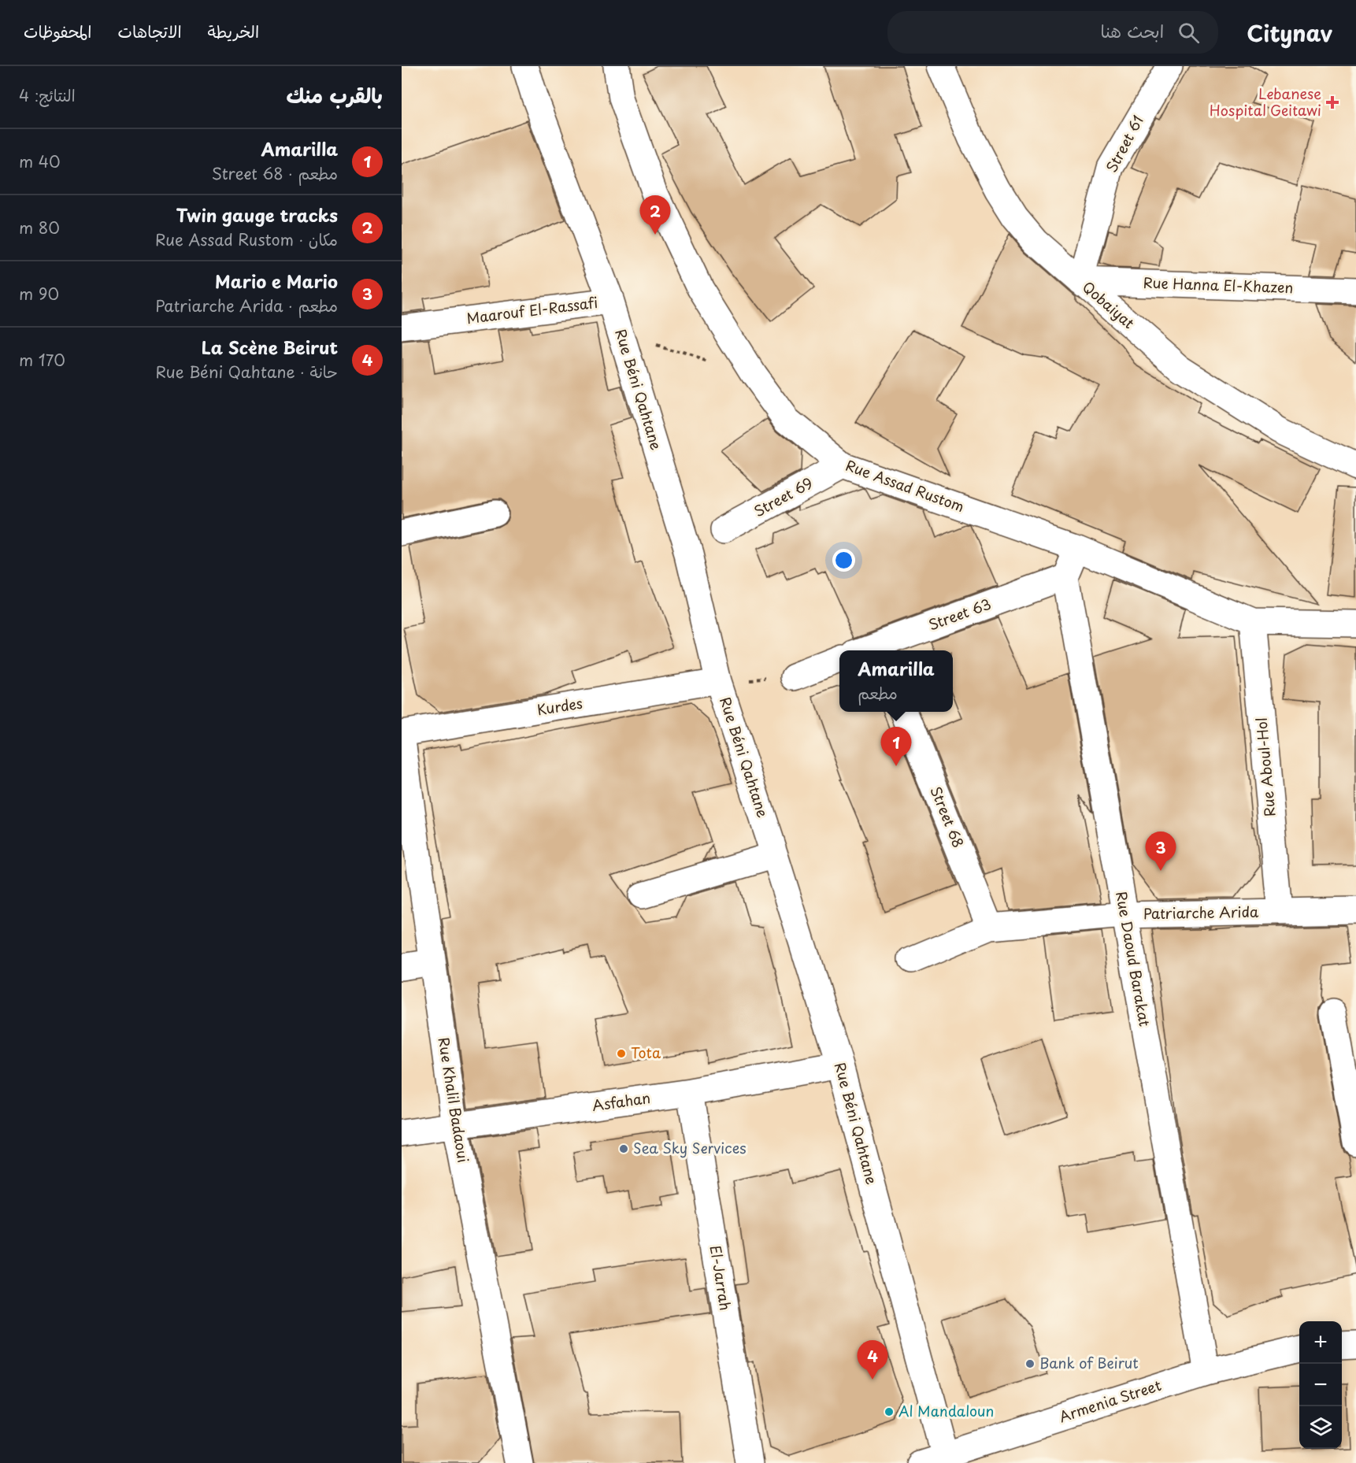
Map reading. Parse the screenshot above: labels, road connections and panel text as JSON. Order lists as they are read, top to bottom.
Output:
{
  "streets": {
    "street": [
      "Street 61",
      "Rue Hanna El-Khazen",
      "Qobaiyat",
      "Maarouf El-Rassafi",
      "Rue Béni Qahtane",
      "Rue Assad Rustom",
      "Street 69",
      "Street 63",
      "Kurdes",
      "Rue Aboul-Hol",
      "Street 68",
      "Patriarche Arida",
      "Rue Daoud Barakat",
      "Rue Khalil Badaoui",
      "Asfahan",
      "El-Jarrah",
      "Armenia Street"
    ]
  },
  "crossings": [
    ["Street 61", "Rue Hanna El-Khazen"],
    ["Street 61", "Qobaiyat"],
    ["Rue Hanna El-Khazen", "Qobaiyat"],
    ["Maarouf El-Rassafi", "Rue Béni Qahtane"],
    ["Rue Béni Qahtane", "Kurdes"],
    ["Rue Béni Qahtane", "Asfahan"],
    ["Rue Béni Qahtane", "Armenia Street"],
    ["Rue Assad Rustom", "Street 69"],
    ["Rue Assad Rustom", "Rue Aboul-Hol"],
    ["Street 63", "Rue Daoud Barakat"],
    ["Kurdes", "Rue Khalil Badaoui"],
    ["Rue Aboul-Hol", "Patriarche Arida"],
    ["Street 68", "Patriarche Arida"],
    ["Patriarche Arida", "Rue Daoud Barakat"],
    ["Rue Daoud Barakat", "Armenia Street"],
    ["Rue Khalil Badaoui", "Asfahan"],
    ["Asfahan", "El-Jarrah"]
  ],
  "places": {
    "health": ["Lebanese Hospital Geitawi"],
    "other": [
      "Tota",
      "Sea Sky Services",
      "Bank of Beirut",
      "Al Mandaloun"
    ]
  },
  "page": {
    "header": "Citynav",
    "search": "ابحث هنا",
    "nav": ["الخريطة", "الاتجاهات", "المحفوظات"],
    "heading": ["بالقرب منك", "النتائج: 4"],
    "list": [
      {
        "mark": "1",
        "name": "Amarilla",
        "note": "مطعم · Street 68",
        "value": "40 m"
      },
      {
        "mark": "2",
        "name": "Twin gauge tracks",
        "note": "مكان · Rue Assad Rustom",
        "value": "80 m"
      },
      {
        "mark": "3",
        "name": "Mario e Mario",
        "note": "مطعم · Patriarche Arida",
        "value": "90 m"
      },
      {
        "mark": "4",
        "name": "La Scène Beirut",
        "note": "حانة · Rue Béni Qahtane",
        "value": "170 m"
      }
    ],
    "pins": [
      "2",
      "1",
      "3",
      "4"
    ],
    "popup": ["Amarilla", "مطعم"],
    "map_buttons": ["+", "−"]
  }
}
